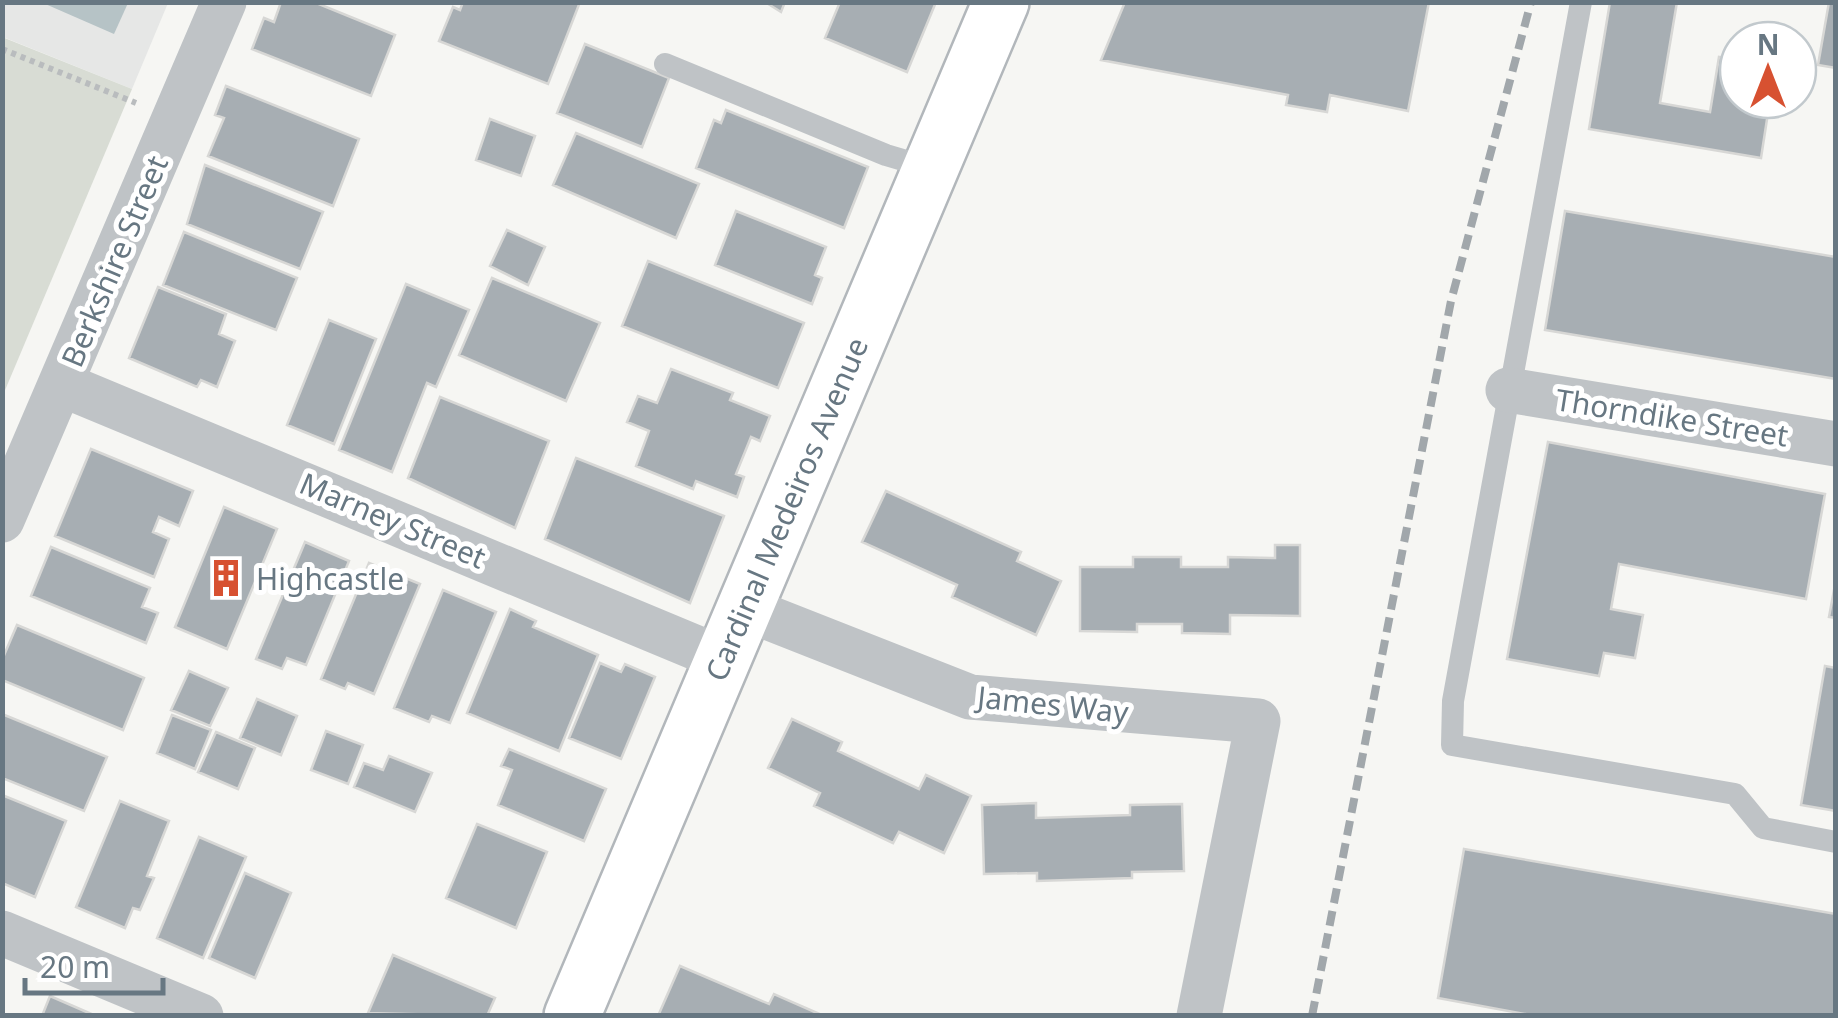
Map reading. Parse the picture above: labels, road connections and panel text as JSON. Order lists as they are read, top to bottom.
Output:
{
  "streets": {
    "main road": ["Cardinal Medeiros Avenue"],
    "street": [
      "Berkshire Street",
      "Thorndike Street",
      "Marney Street",
      "James Way"
    ]
  },
  "crossings": [
    ["Berkshire Street", "Marney Street"],
    ["Cardinal Medeiros Avenue", "Marney Street"],
    ["Cardinal Medeiros Avenue", "James Way"]
  ],
  "places": {
    "building": ["Highcastle"]
  },
  "scale_bar": "20 m",
  "north": "top"
}
